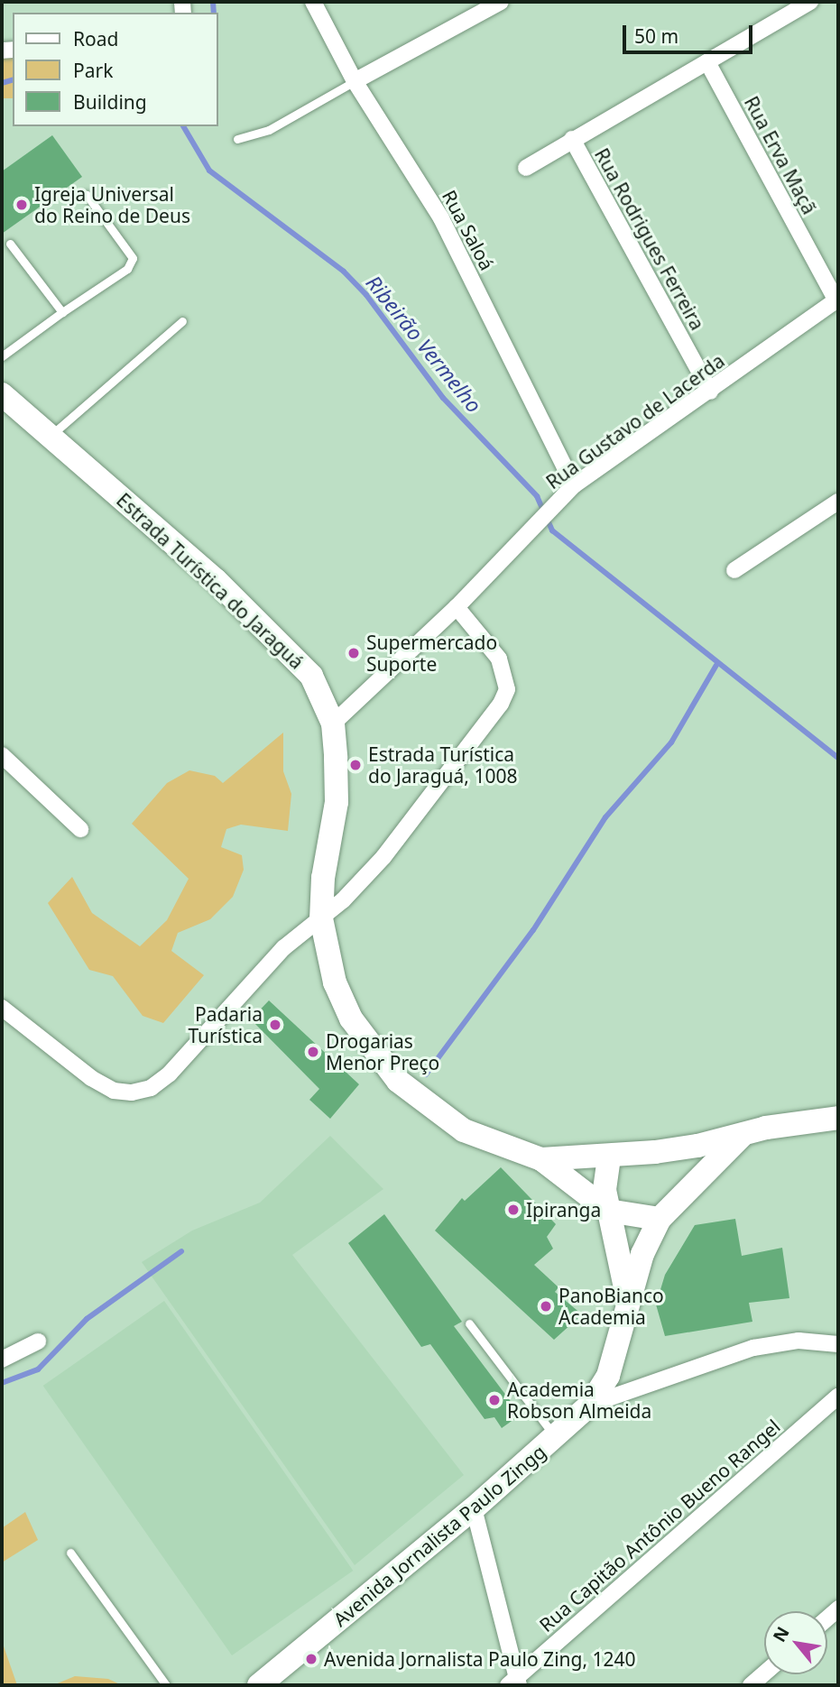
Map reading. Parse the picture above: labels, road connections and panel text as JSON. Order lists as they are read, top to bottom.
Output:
{
  "streets": {
    "main road": ["Estrada Turística do Jaraguá", "Avenida Jornalista Paulo Zingg"],
    "street": [
      "Rua Erva Maçã",
      "Rua Saloá",
      "Rua Rodrigues Ferreira",
      "Rua Gustavo de Lacerda",
      "Rua Capitão Antônio Bueno Rangel"
    ]
  },
  "crossings": [
    ["Rua Erva Maçã", "Rua Gustavo de Lacerda"],
    ["Rua Saloá", "Rua Gustavo de Lacerda"],
    ["Rua Rodrigues Ferreira", "Rua Gustavo de Lacerda"],
    ["Rua Gustavo de Lacerda", "Estrada Turística do Jaraguá"],
    ["Estrada Turística do Jaraguá", "Avenida Jornalista Paulo Zingg"]
  ],
  "water": ["Ribeirão Vermelho"],
  "places": [
    "Igreja Universal do Reino de Deus",
    "Supermercado Suporte",
    "Estrada Turística do Jaraguá, 1008",
    "Padaria Turística",
    "Drogarias Menor Preço",
    "Ipiranga",
    "PanoBianco Academia",
    "Academia Robson Almeida",
    "Avenida Jornalista Paulo Zing, 1240"
  ],
  "legend": ["Road", "Park", "Building"],
  "scale_bar": "50 m",
  "north": "top left"
}
